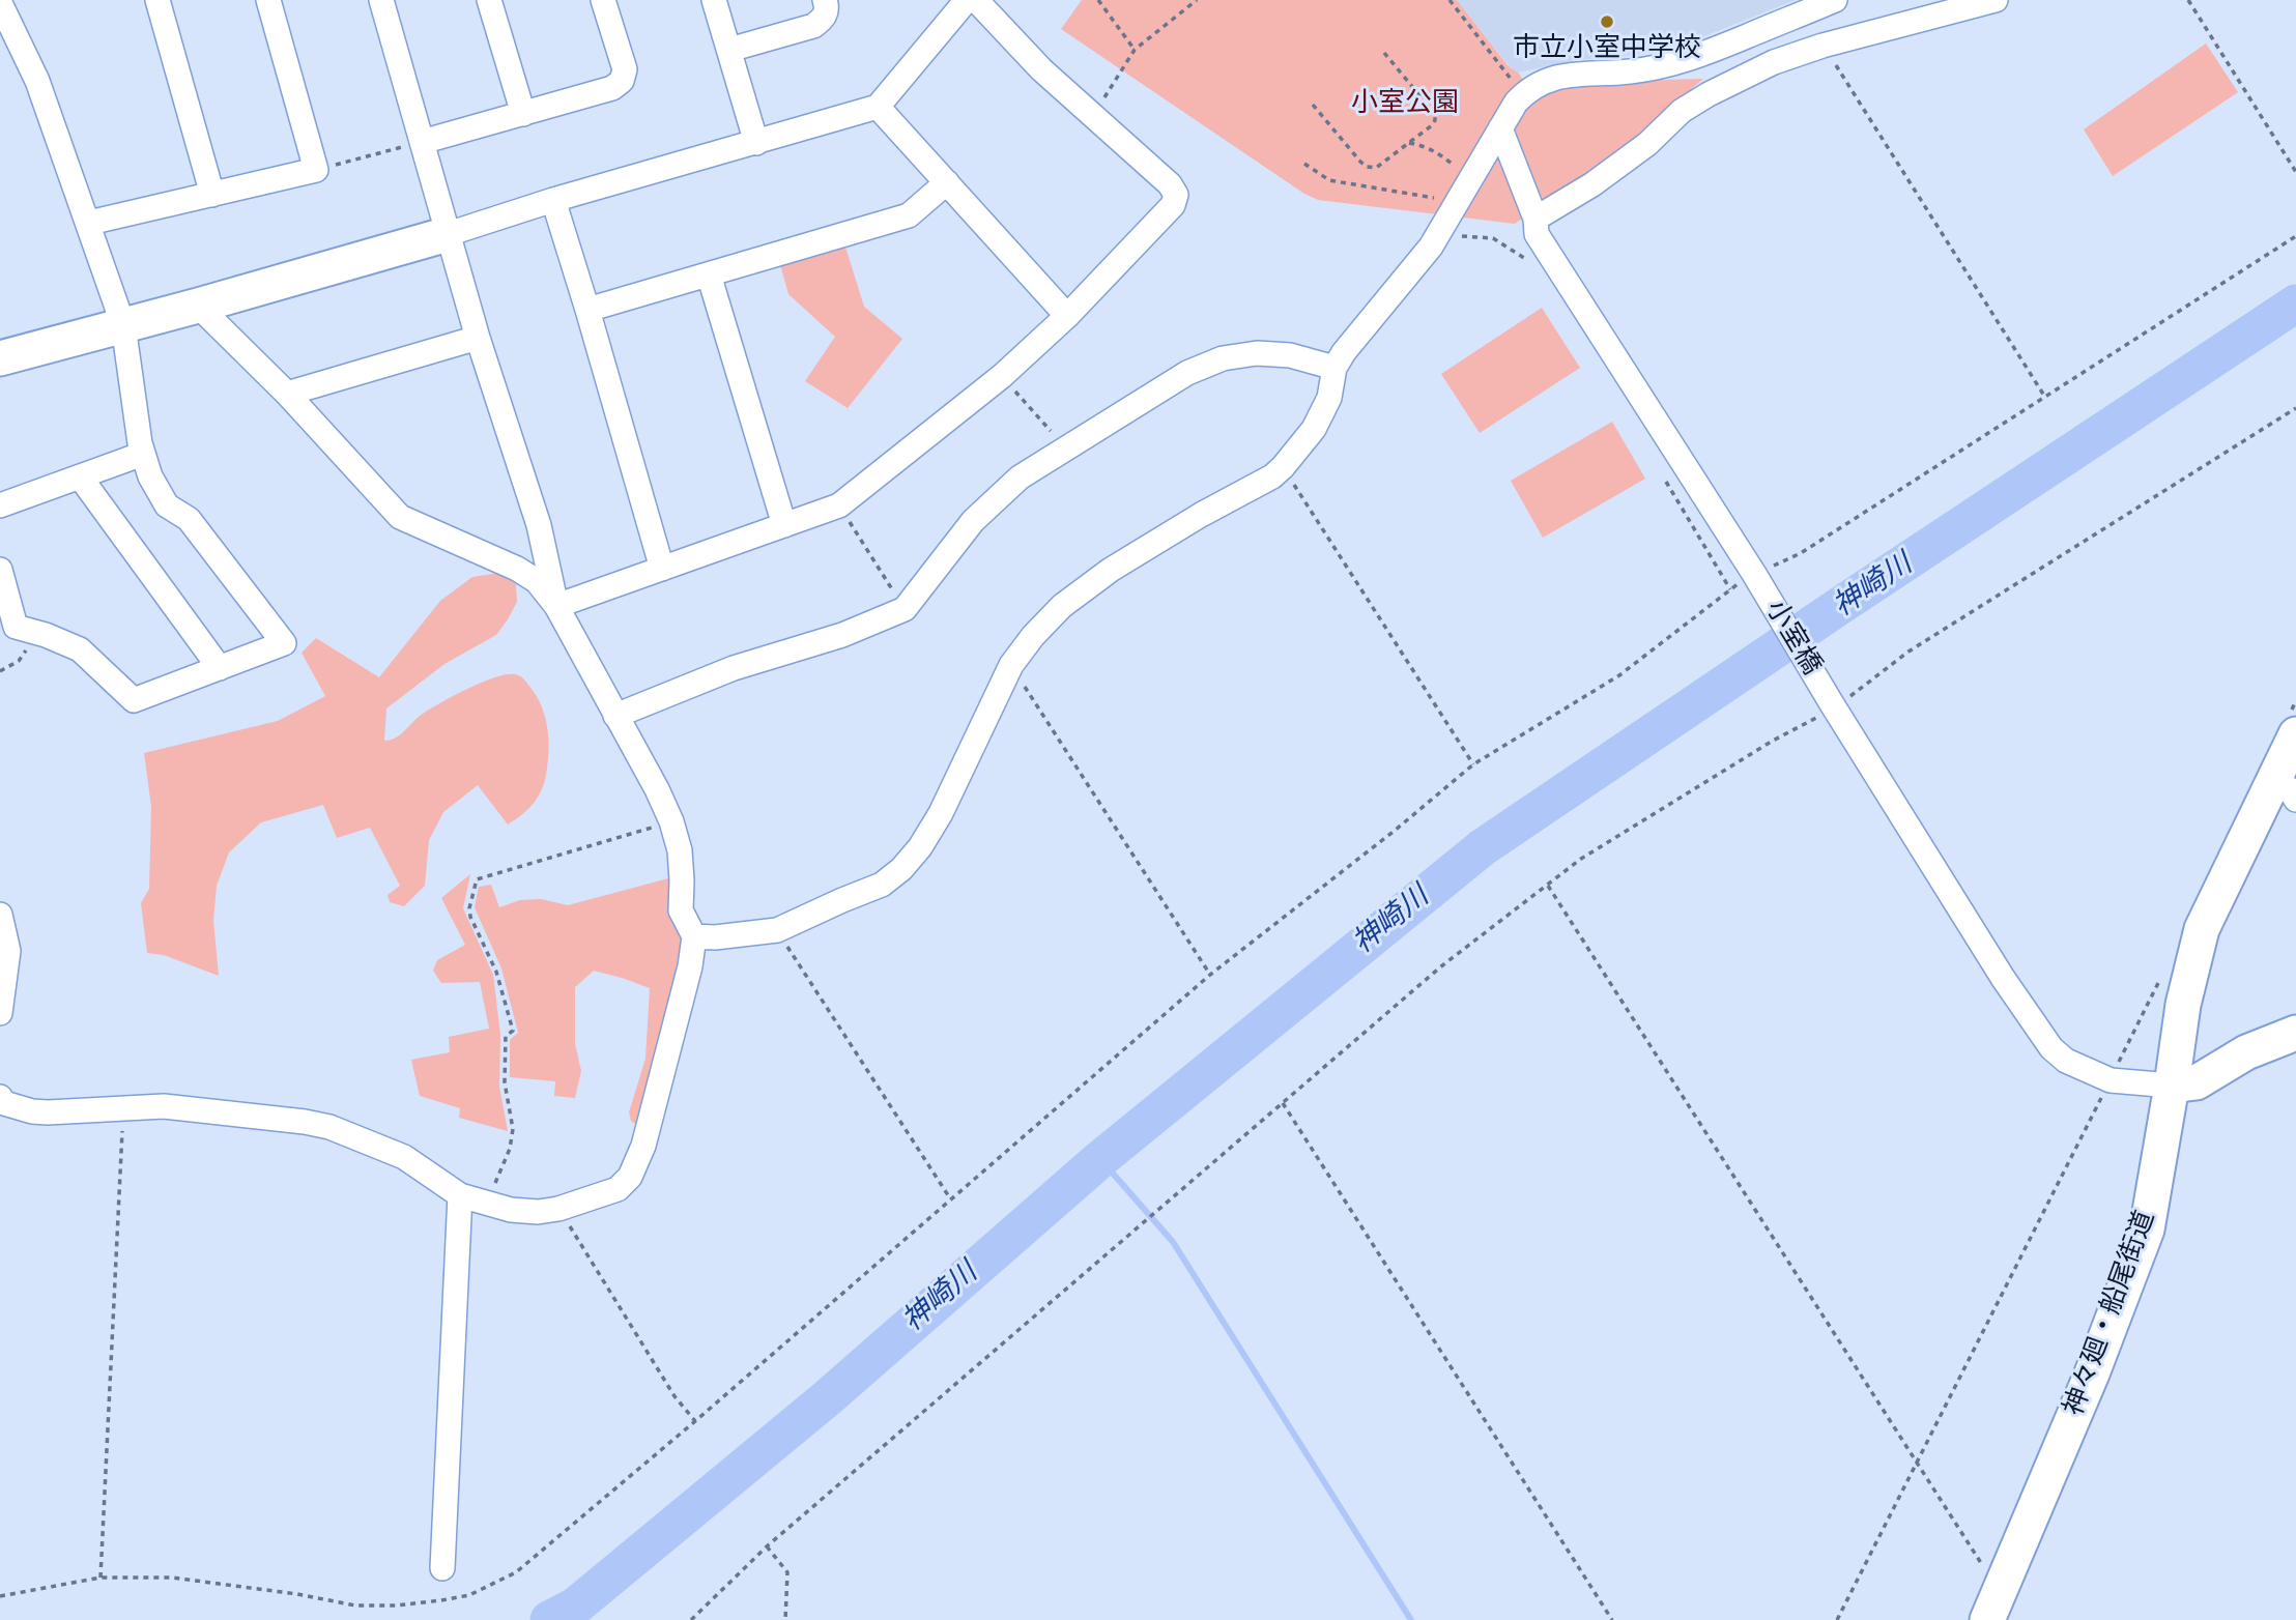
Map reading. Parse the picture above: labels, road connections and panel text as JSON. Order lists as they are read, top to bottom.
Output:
{
  "streets": {
    "street": ["小室橋", "神々廻・船尾街道"]
  },
  "crossings": [
    ["小室橋", "神々廻・船尾街道"]
  ],
  "water": ["神崎川"],
  "parks": ["小室公園"],
  "places": ["市立小室中学校"]
}
